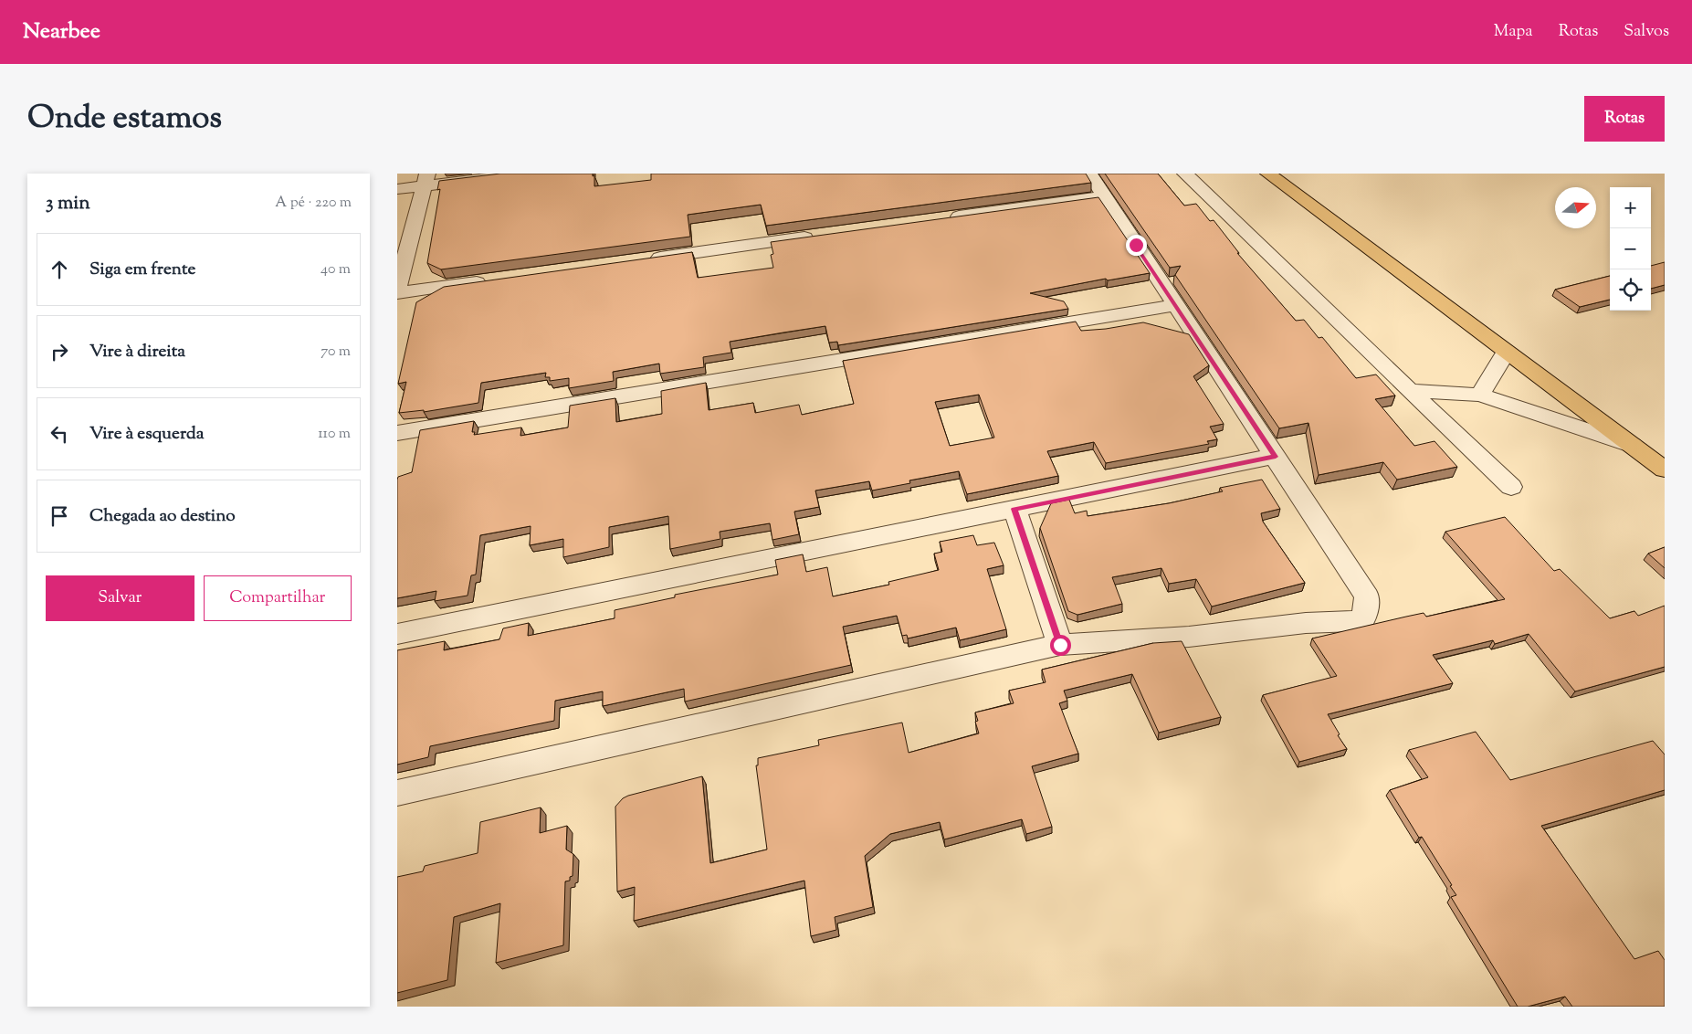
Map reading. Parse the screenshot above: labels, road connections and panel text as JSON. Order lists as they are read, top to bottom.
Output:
{
  "north": "right",
  "page": {
    "header": "Nearbee",
    "nav": ["Mapa", "Rotas", "Salvos"],
    "title": "Onde estamos",
    "buttons": [
      "Rotas",
      ["Salvar", "Compartilhar"]
    ],
    "heading": ["3 min", "A pé · 220 m"],
    "map_buttons": ["+", "−"],
    "list": [
      ["Siga em frente", "40 m"],
      ["Vire à direita", "70 m"],
      ["Vire à esquerda", "110 m"],
      "Chegada ao destino"
    ]
  }
}
